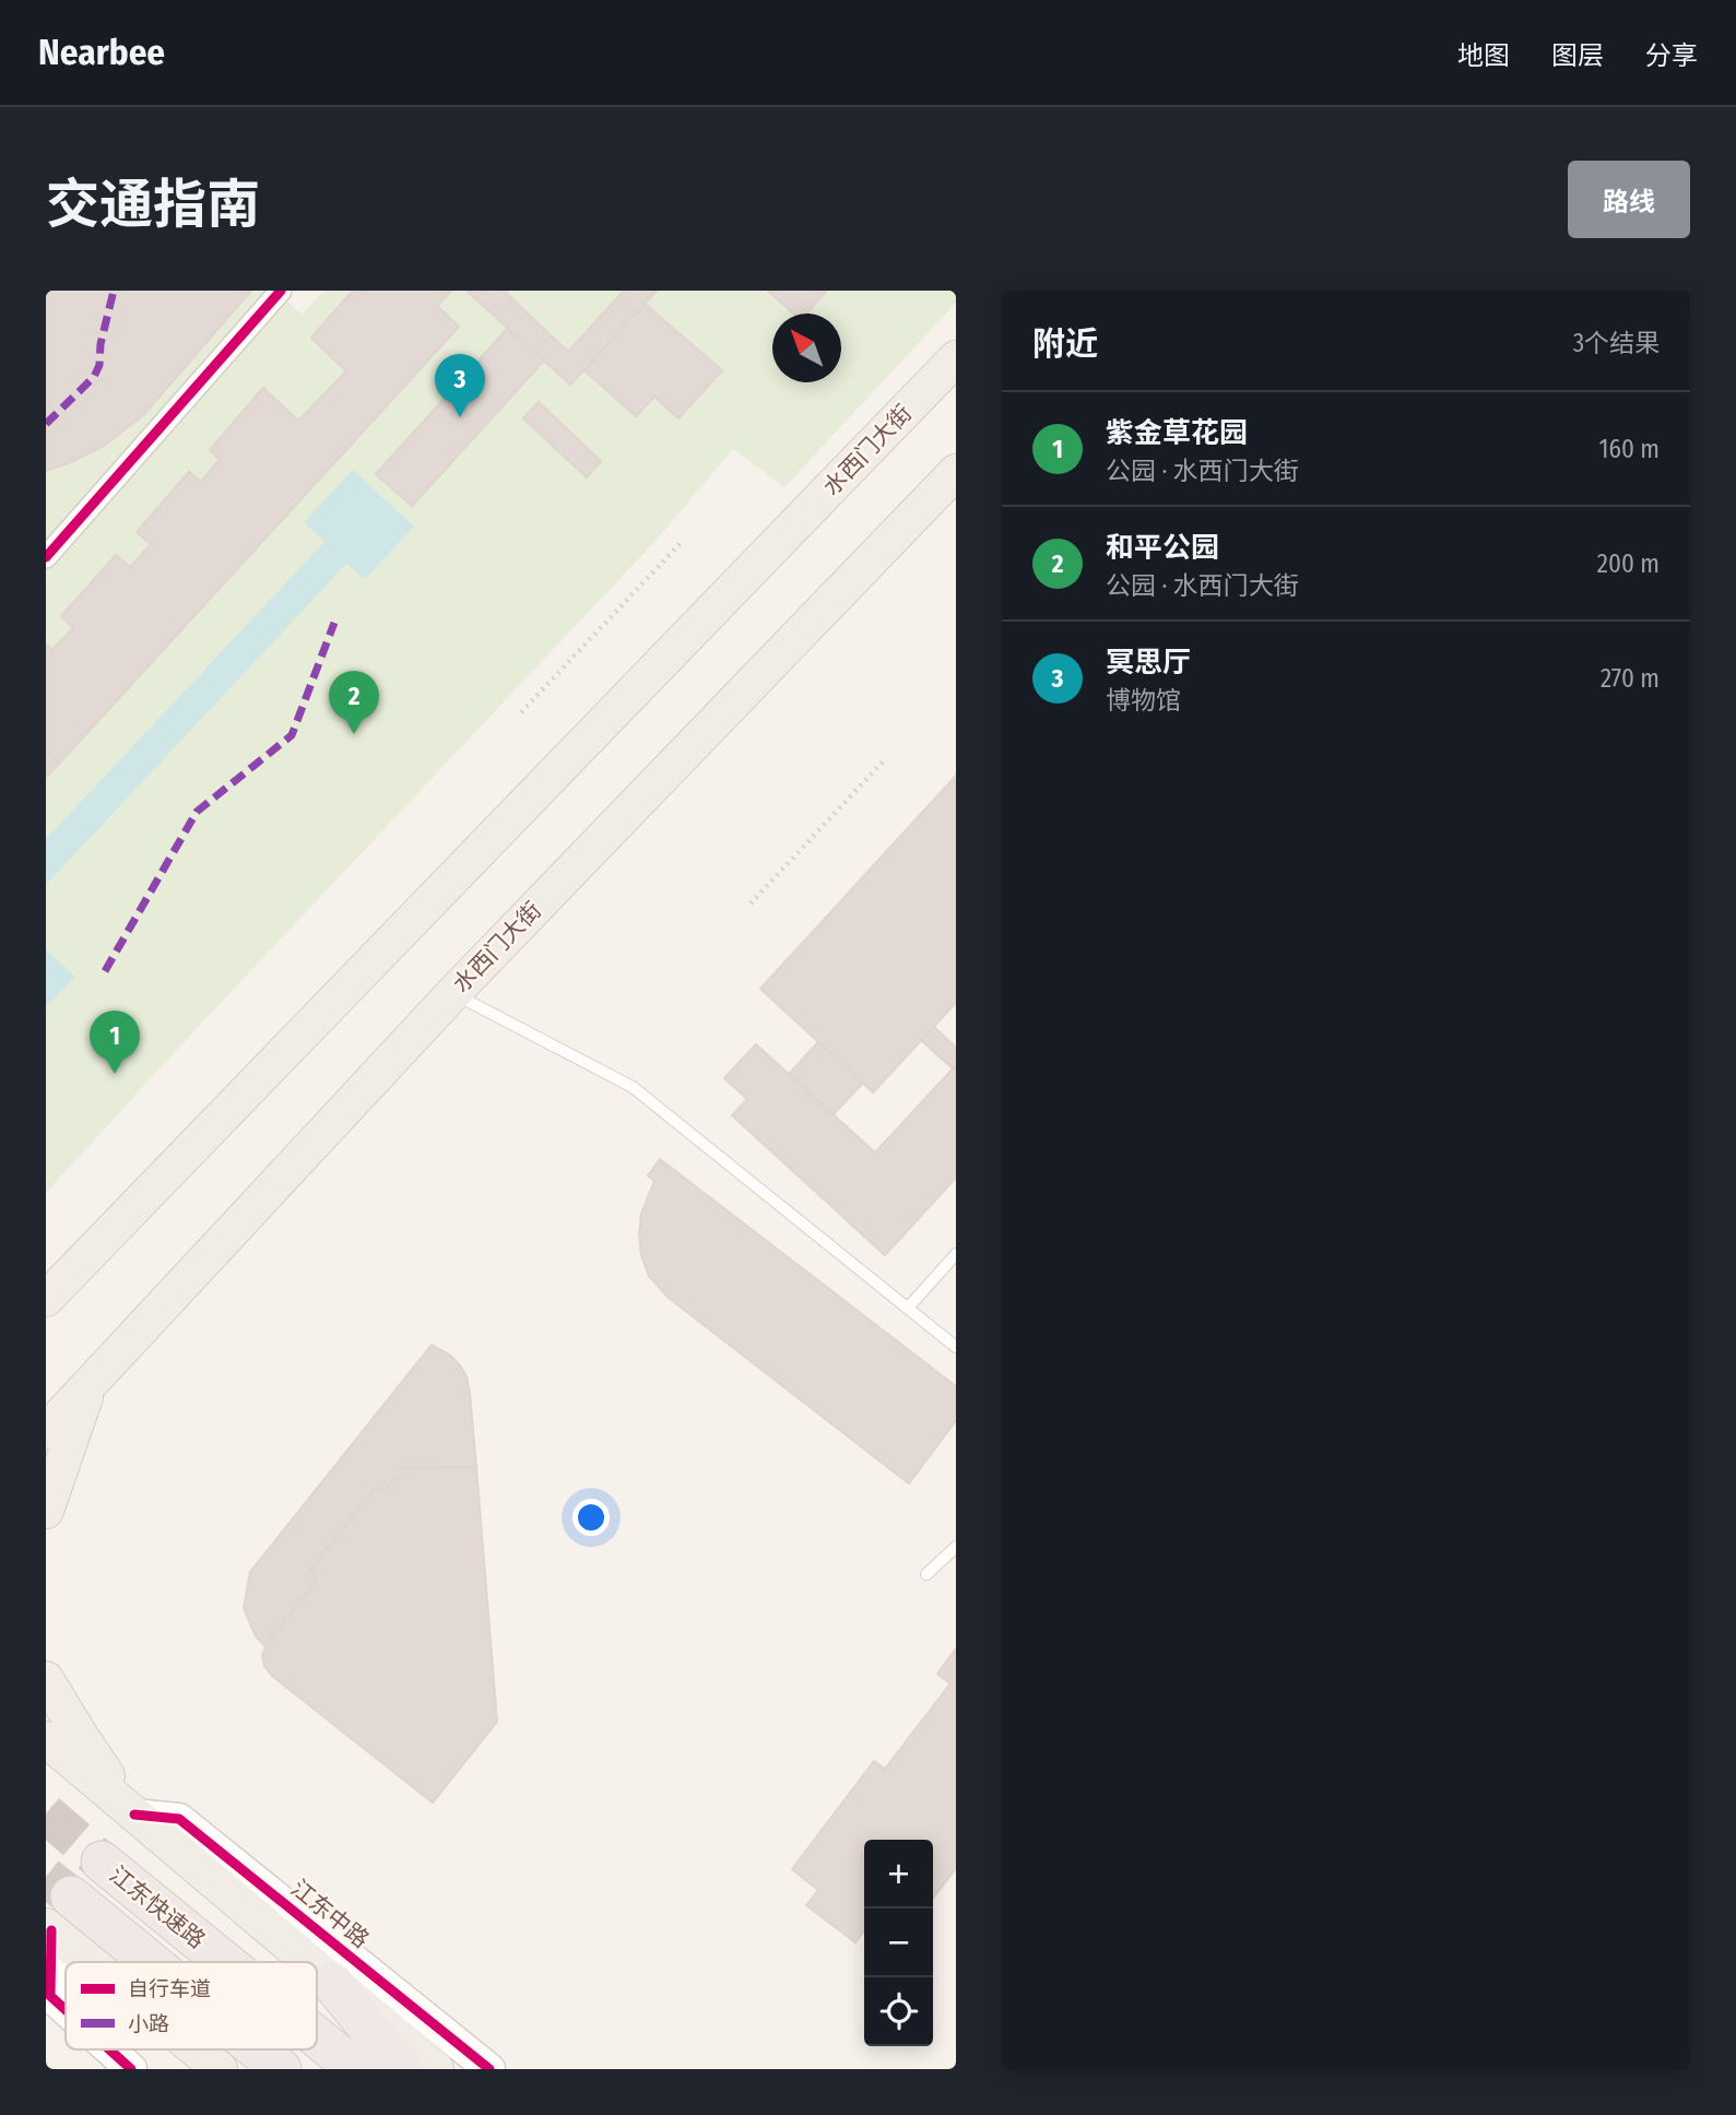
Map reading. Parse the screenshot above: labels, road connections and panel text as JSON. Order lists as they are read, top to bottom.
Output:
{
  "streets": {
    "highway": ["江东快速路"],
    "main road": ["水西门大街"],
    "street": ["江东中路"]
  },
  "legend": ["自行车道", "小路"],
  "north": "top left",
  "page": {
    "header": "Nearbee",
    "nav": ["地图", "图层", "分享"],
    "title": "交通指南",
    "buttons": "路线",
    "heading": ["附近", "3个结果"],
    "pins": ["3", "2", "1"],
    "list": [
      {
        "mark": "1",
        "name": "紫金草花园",
        "note": "公园 · 水西门大街",
        "value": "160 m"
      },
      {
        "mark": "2",
        "name": "和平公园",
        "note": "公园 · 水西门大街",
        "value": "200 m"
      },
      {
        "mark": "3",
        "name": "冥思厅",
        "note": "博物馆",
        "value": "270 m"
      }
    ],
    "map_buttons": ["+", "−"]
  }
}
